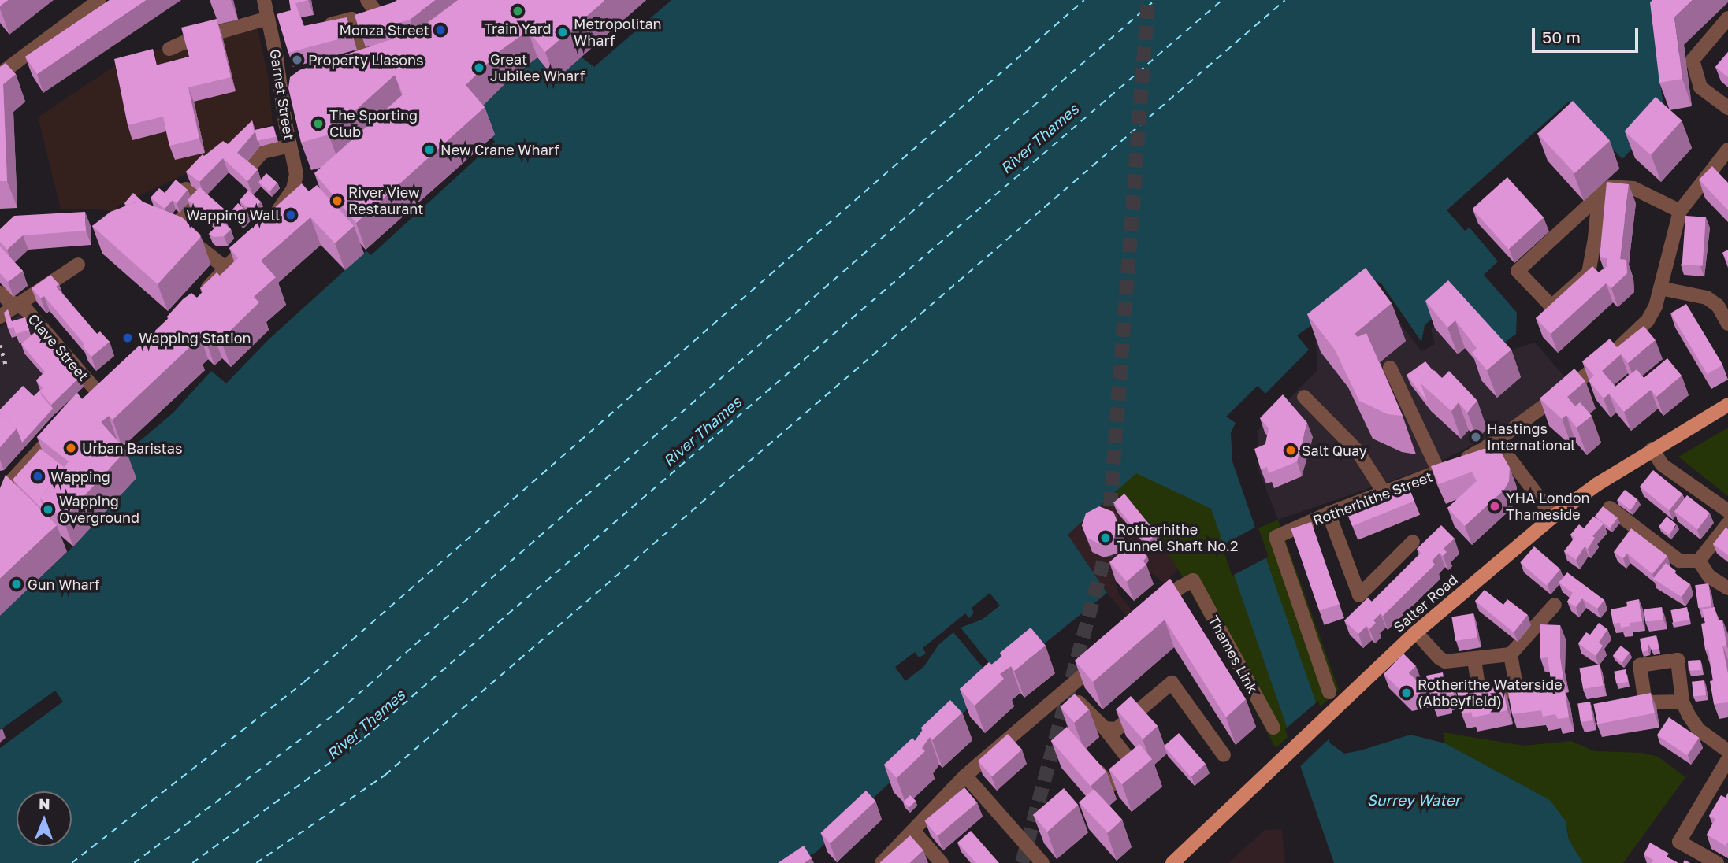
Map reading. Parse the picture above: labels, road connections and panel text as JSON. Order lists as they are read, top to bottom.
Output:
{
  "streets": {
    "main road": ["Salter Road"],
    "street": [
      "Garnet Street",
      "Clave Street",
      "Rotherhithe Street",
      "Thames Link"
    ]
  },
  "water": ["River Thames", "Surrey Water"],
  "places": [
    "Train Yard",
    "Monza Street",
    "Metropolitan Wharf",
    "Property Liasons",
    "Great Jubilee Wharf",
    "The Sporting Club",
    "New Crane Wharf",
    "River View Restaurant",
    "Wapping Wall",
    "Wapping Station",
    "Hastings International",
    "Urban Baristas",
    "Salt Quay",
    "Wapping",
    "YHA London Thameside",
    "Wapping Overground",
    "Rotherhithe Tunnel Shaft No.2",
    "Gun Wharf",
    "Rotherithe Waterside (Abbeyfield)"
  ],
  "scale_bar": "50 m",
  "north": "top"
}
